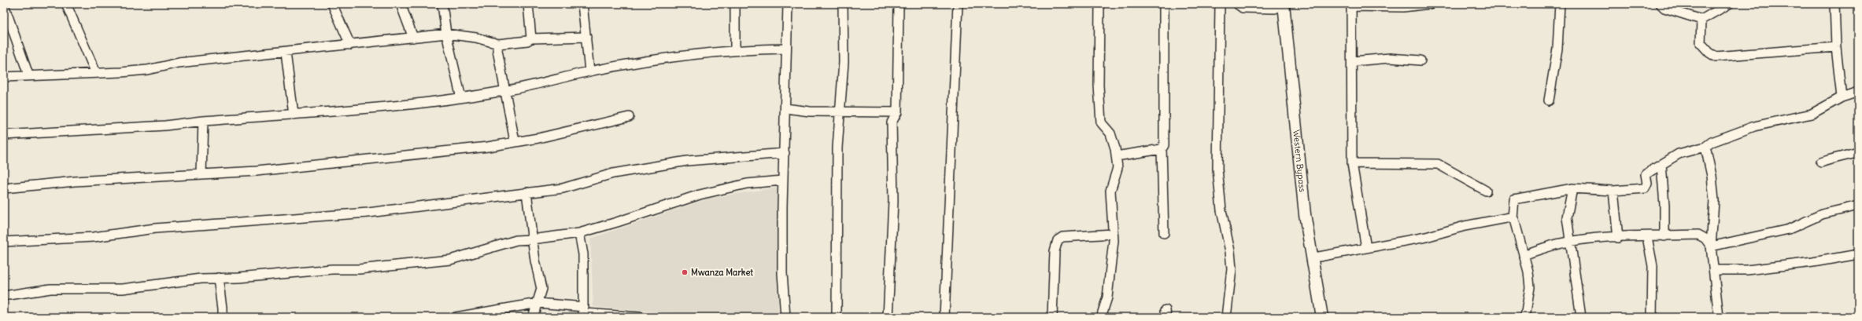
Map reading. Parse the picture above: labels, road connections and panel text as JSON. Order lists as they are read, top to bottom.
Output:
{
  "streets": {
    "main road": ["Western Bypass"]
  },
  "places": ["Mwanza Market"]
}
